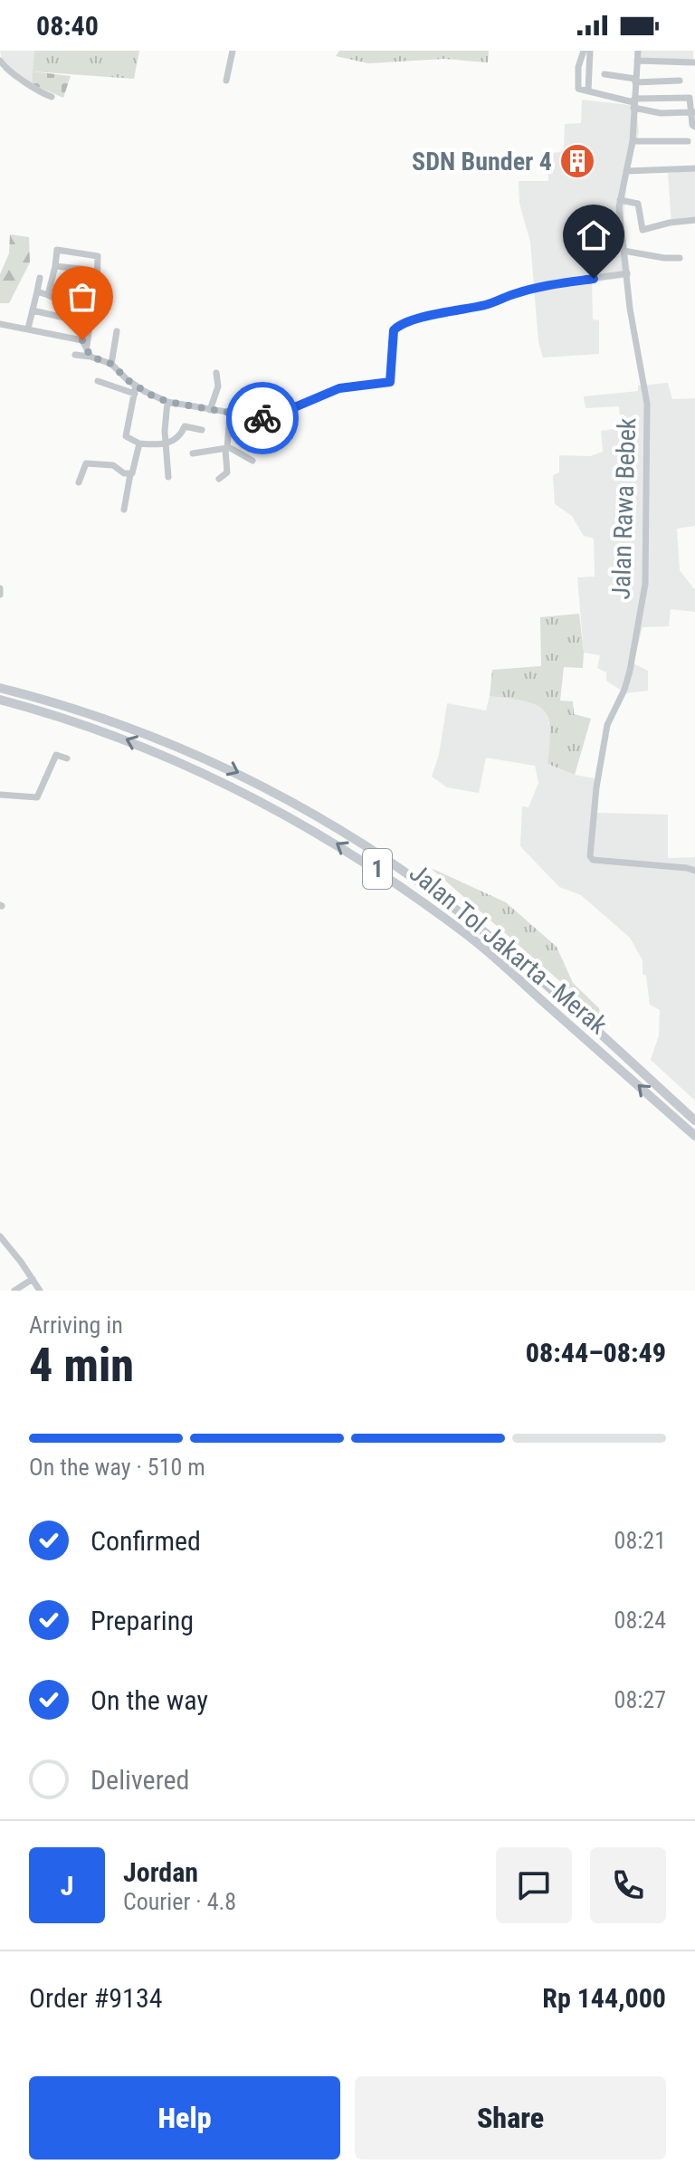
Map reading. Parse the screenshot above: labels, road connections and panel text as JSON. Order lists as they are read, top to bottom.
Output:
{
  "streets": {
    "highway": ["1", "Jalan Tol Jakarta–Merak"],
    "street": ["Jalan Rawa Bebek"]
  },
  "places": {
    "building": ["SDN Bunder 4"]
  },
  "page": {
    "status": "08:40",
    "heading": ["4 min", "Arriving in", "08:44–08:49"],
    "panel": [
      "Jordan",
      "Courier · 4.8",
      "Order #9134",
      "Rp 144,000"
    ],
    "bar": "On the way · 510 m",
    "list": [
      ["Confirmed", "08:21"],
      ["Preparing", "08:24"],
      ["On the way", "08:27"],
      "Delivered"
    ],
    "round": "J",
    "buttons": ["Help", "Share"]
  }
}
